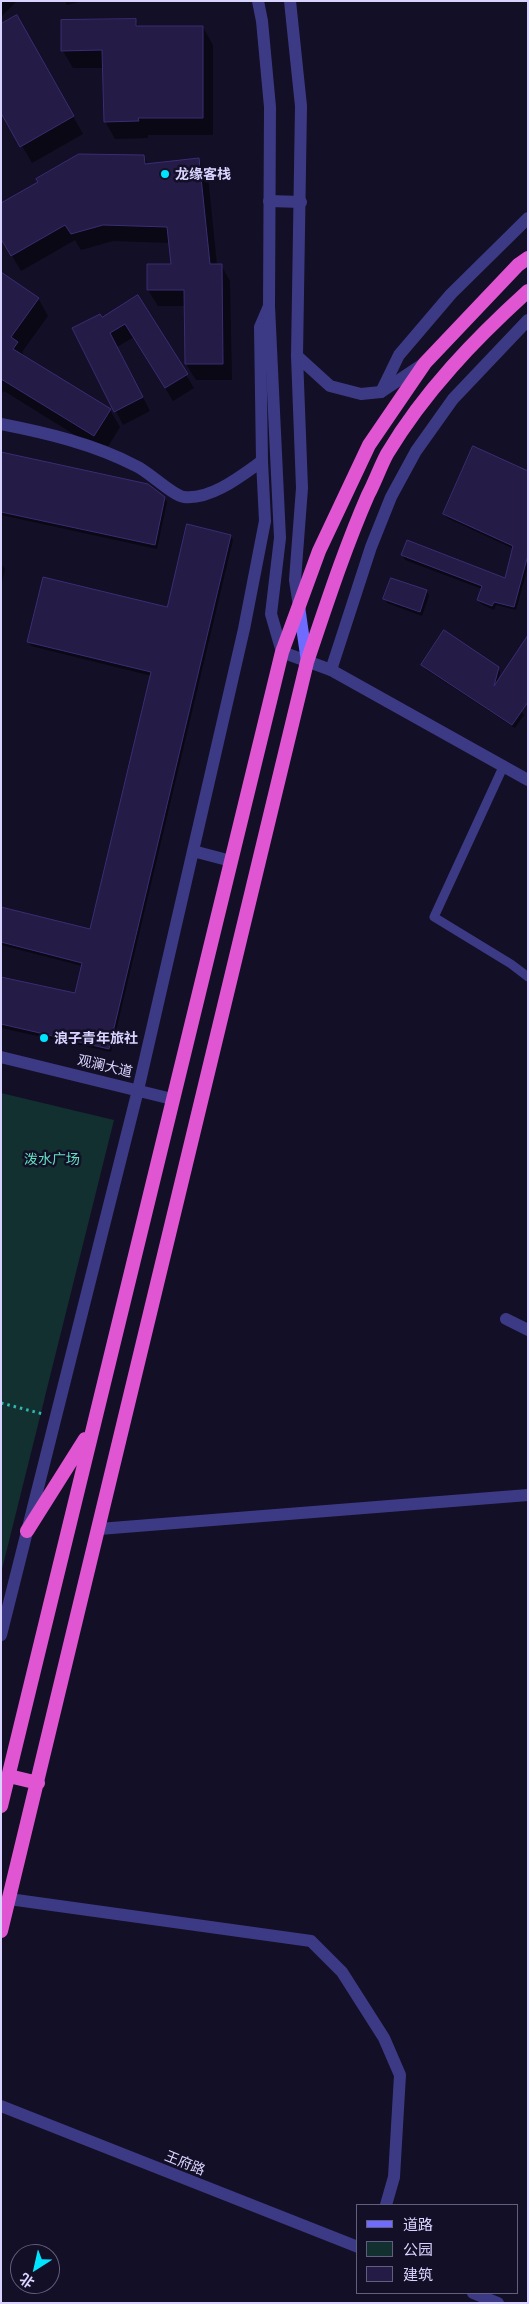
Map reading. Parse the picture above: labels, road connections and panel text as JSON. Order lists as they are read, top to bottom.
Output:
{
  "streets": {
    "street": ["观澜大道", "王府路"]
  },
  "parks": ["泼水广场"],
  "places": ["龙缘客栈", "浪子青年旅社"],
  "legend": ["道路", "公园", "建筑"],
  "north": "bottom left"
}
